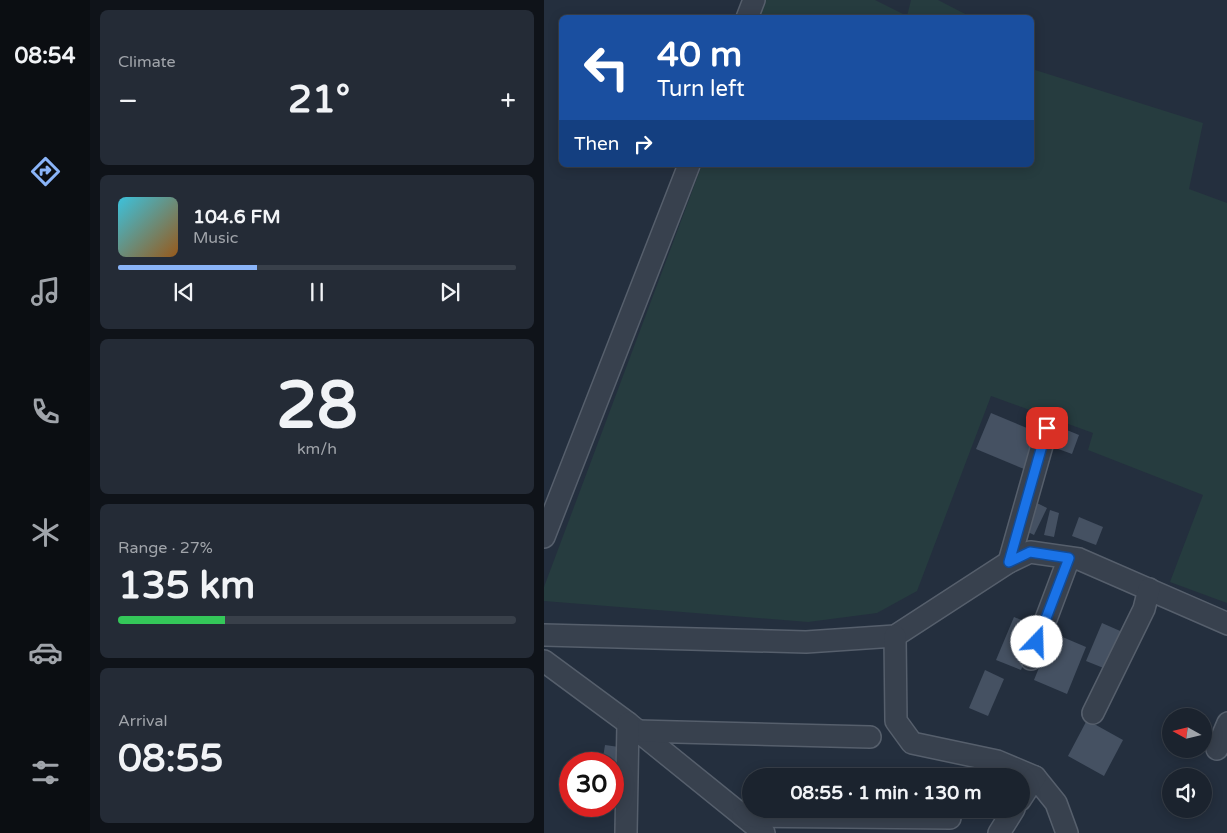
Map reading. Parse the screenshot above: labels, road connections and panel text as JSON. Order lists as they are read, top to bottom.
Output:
{
  "north": "left",
  "page": {
    "tabs": "08:54",
    "tile": [
      "Climate",
      ["28", "km/h"],
      ["Range · 27%", "135 km"],
      ["Arrival", "08:55"]
    ],
    "turn": ["40 m", "Turn left"],
    "heat": ["−", "21°", "+"],
    "then": "Then",
    "song": ["104.6 FM", "Music"],
    "limit": "30",
    "trip": "08:55 · 1 min · 130 m"
  }
}
